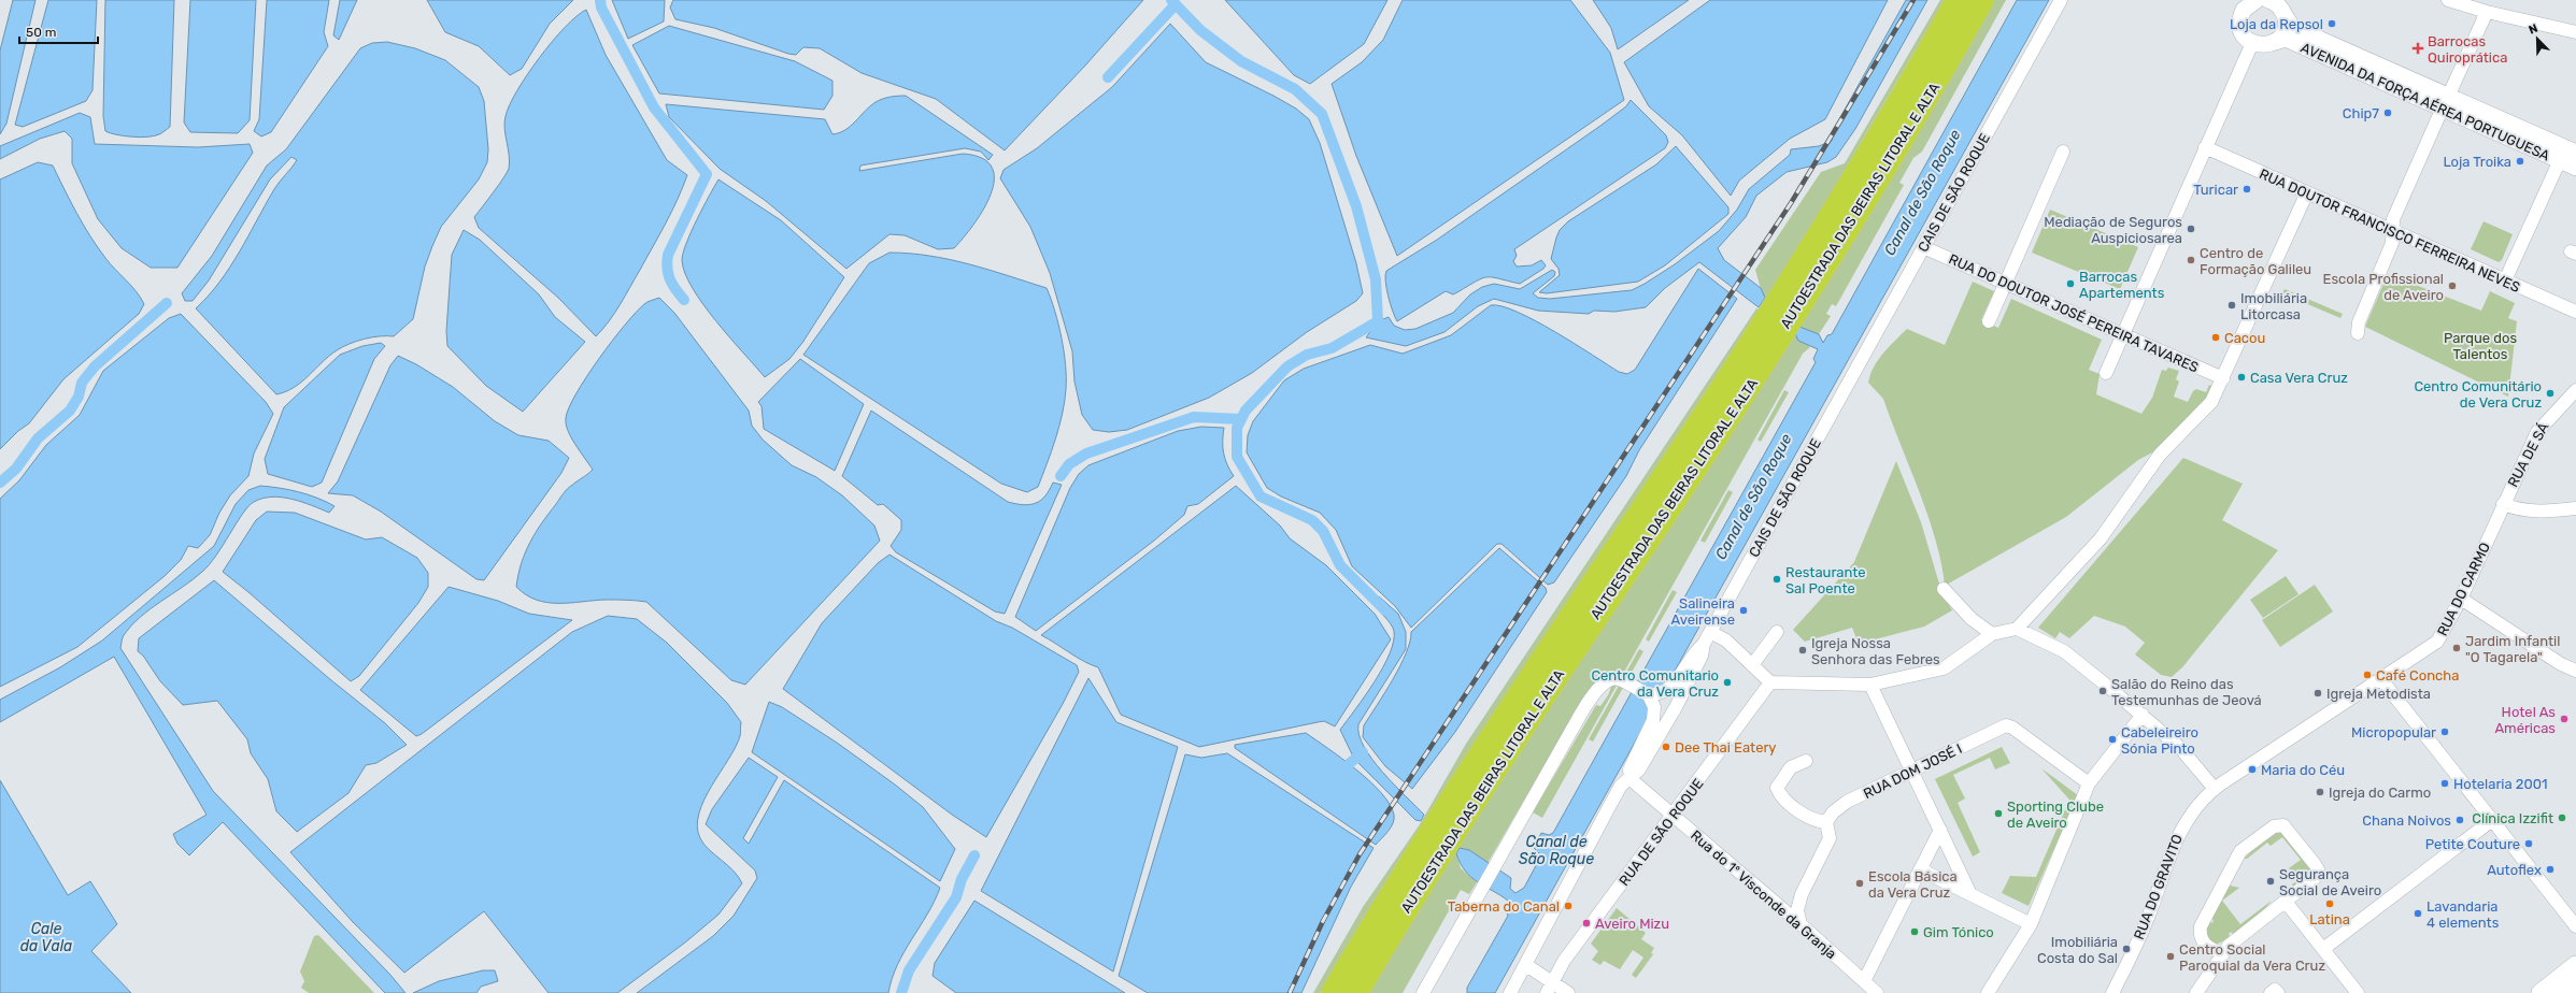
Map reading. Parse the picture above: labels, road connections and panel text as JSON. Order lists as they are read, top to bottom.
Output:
{
  "streets": {
    "highway": ["AUTOESTRADA DAS BEIRAS LITORAL E ALTA"],
    "street": [
      "AVENIDA DA FORÇA AÉREA PORTUGUESA",
      "CAIS DE SÃO ROQUE",
      "RUA DOUTOR FRANCISCO FERREIRA NEVES",
      "RUA DO DOUTOR JOSÉ PEREIRA TAVARES",
      "RUA DE SÁ",
      "RUA DO CARMO",
      "RUA DOM JOSÉ I",
      "RUA DE SÃO ROQUE",
      "RUA DO GRAVITO",
      "Rua do 1º Visconde da Granja"
    ]
  },
  "crossings": [
    ["CAIS DE SÃO ROQUE", "RUA DO DOUTOR JOSÉ PEREIRA TAVARES"],
    ["CAIS DE SÃO ROQUE", "Rua do 1º Visconde da Granja"],
    ["RUA DE SÁ", "RUA DO CARMO"],
    ["RUA DO CARMO", "RUA DO GRAVITO"],
    ["RUA DE SÃO ROQUE", "Rua do 1º Visconde da Granja"]
  ],
  "water": ["Canal de São Roque", "Cale da Vala"],
  "parks": ["Parque dos Talentos"],
  "places": {
    "other": [
      "Loja da Repsol",
      "Chip7",
      "Loja Troika",
      "Turicar",
      "Mediação de Seguros Auspiciosarea",
      "Centro de Formação Galileu",
      "Barrocas Apartements",
      "Escola Profissional de Aveiro",
      "Imobiliária Litorcasa",
      "Cacou",
      "Casa Vera Cruz",
      "Centro Comunitário de Vera Cruz",
      "Restaurante Sal Poente",
      "Salineira Aveirense",
      "Jardim Infantil \"O Tagarela\"",
      "Igreja Nossa Senhora das Febres",
      "Café Concha",
      "Centro Comunitario da Vera Cruz",
      "Salão do Reino das Testemunhas de Jeová",
      "Igreja Metodista",
      "Hotel As Américas",
      "Micropopular",
      "Cabeleireiro Sónia Pinto",
      "Dee Thai Eatery",
      "Maria do Céu",
      "Hotelaria 2001",
      "Igreja do Carmo",
      "Sporting Clube de Aveiro",
      "Clínica Izzifit",
      "Chana Noivos",
      "Petite Couture",
      "Autoflex",
      "Segurança Social de Aveiro",
      "Escola Básica da Vera Cruz",
      "Latina",
      "Taberna do Canal",
      "Lavandaria 4 elements",
      "Aveiro Mizu",
      "Gim Tónico",
      "Imobiliária Costa do Sal",
      "Centro Social Paroquial da Vera Cruz"
    ],
    "health": ["Barrocas Quiroprática"]
  },
  "scale_bar": "50 m",
  "north": "top left"
}
